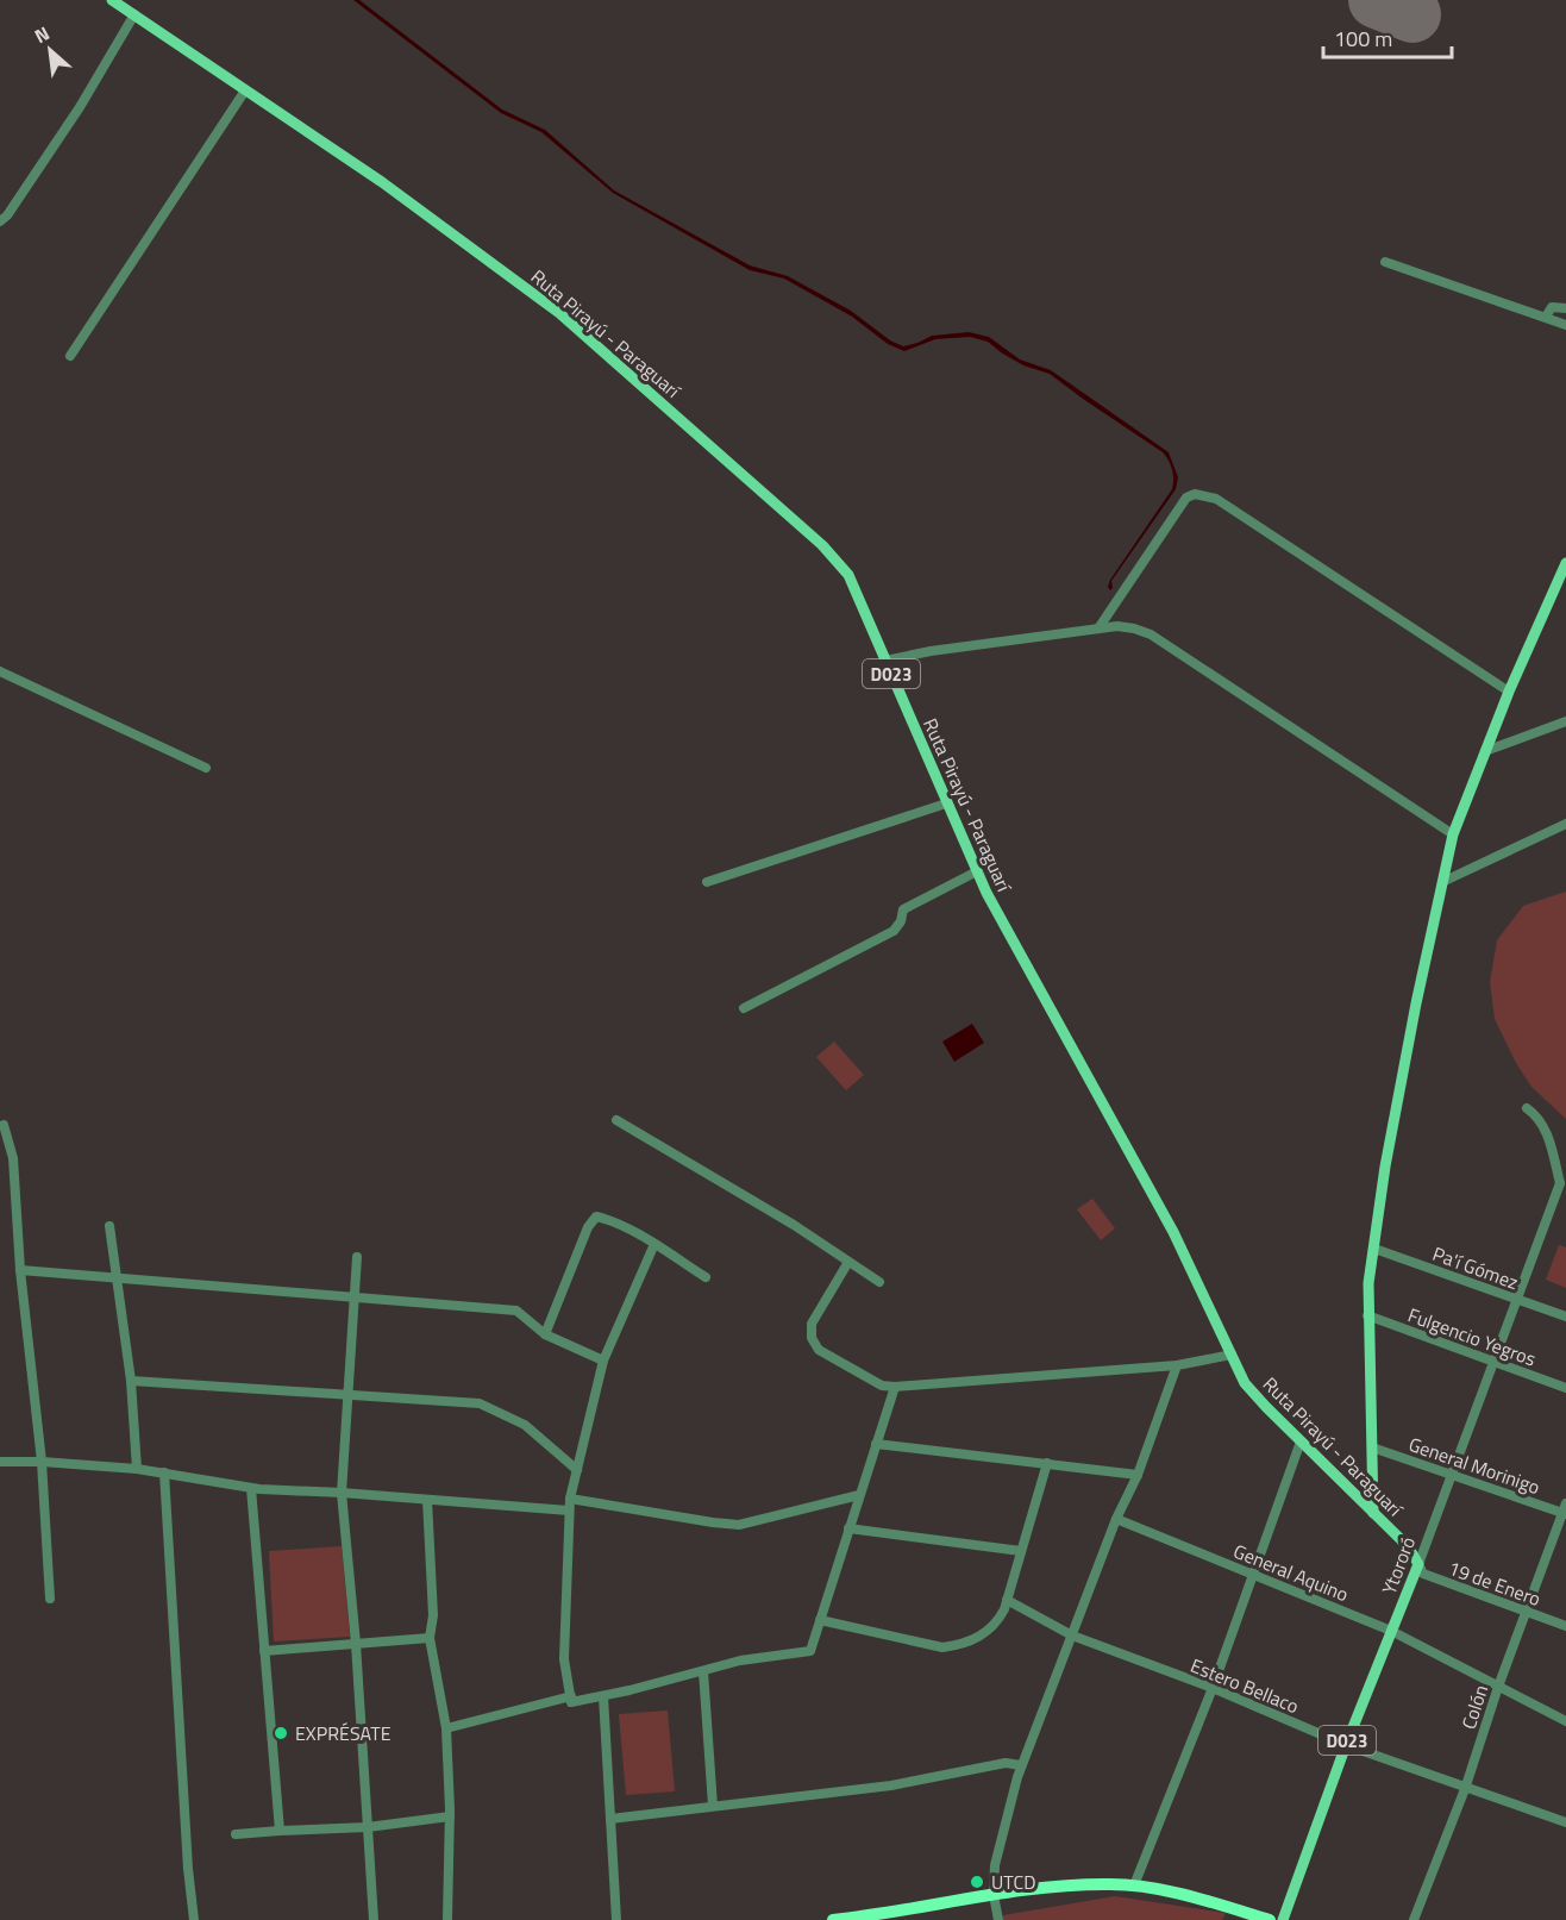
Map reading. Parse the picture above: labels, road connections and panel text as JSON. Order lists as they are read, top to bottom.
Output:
{
  "streets": {
    "main road": ["Ruta Pirayú - Paraguarí", "D023", "Ytororó"],
    "street": [
      "Pa'í Gómez",
      "Fulgencio Yegros",
      "General Morinigo",
      "General Aquino",
      "19 de Enero",
      "Estero Bellaco",
      "Colón"
    ]
  },
  "crossings": [
    ["Ruta Pirayú - Paraguarí", "Ytororó"],
    ["Ruta Pirayú - Paraguarí", "19 de Enero"],
    ["Pa'í Gómez", "Ytororó"],
    ["Fulgencio Yegros", "Ytororó"],
    ["General Morinigo", "Ytororó"],
    ["General Morinigo", "Colón"],
    ["Ytororó", "General Aquino"],
    ["Ytororó", "19 de Enero"],
    ["Ytororó", "Estero Bellaco"],
    ["General Aquino", "Colón"],
    ["19 de Enero", "Colón"],
    ["Estero Bellaco", "Colón"]
  ],
  "places": ["EXPRÉSATE", "UTCD"],
  "scale_bar": "100 m",
  "north": "top left"
}
